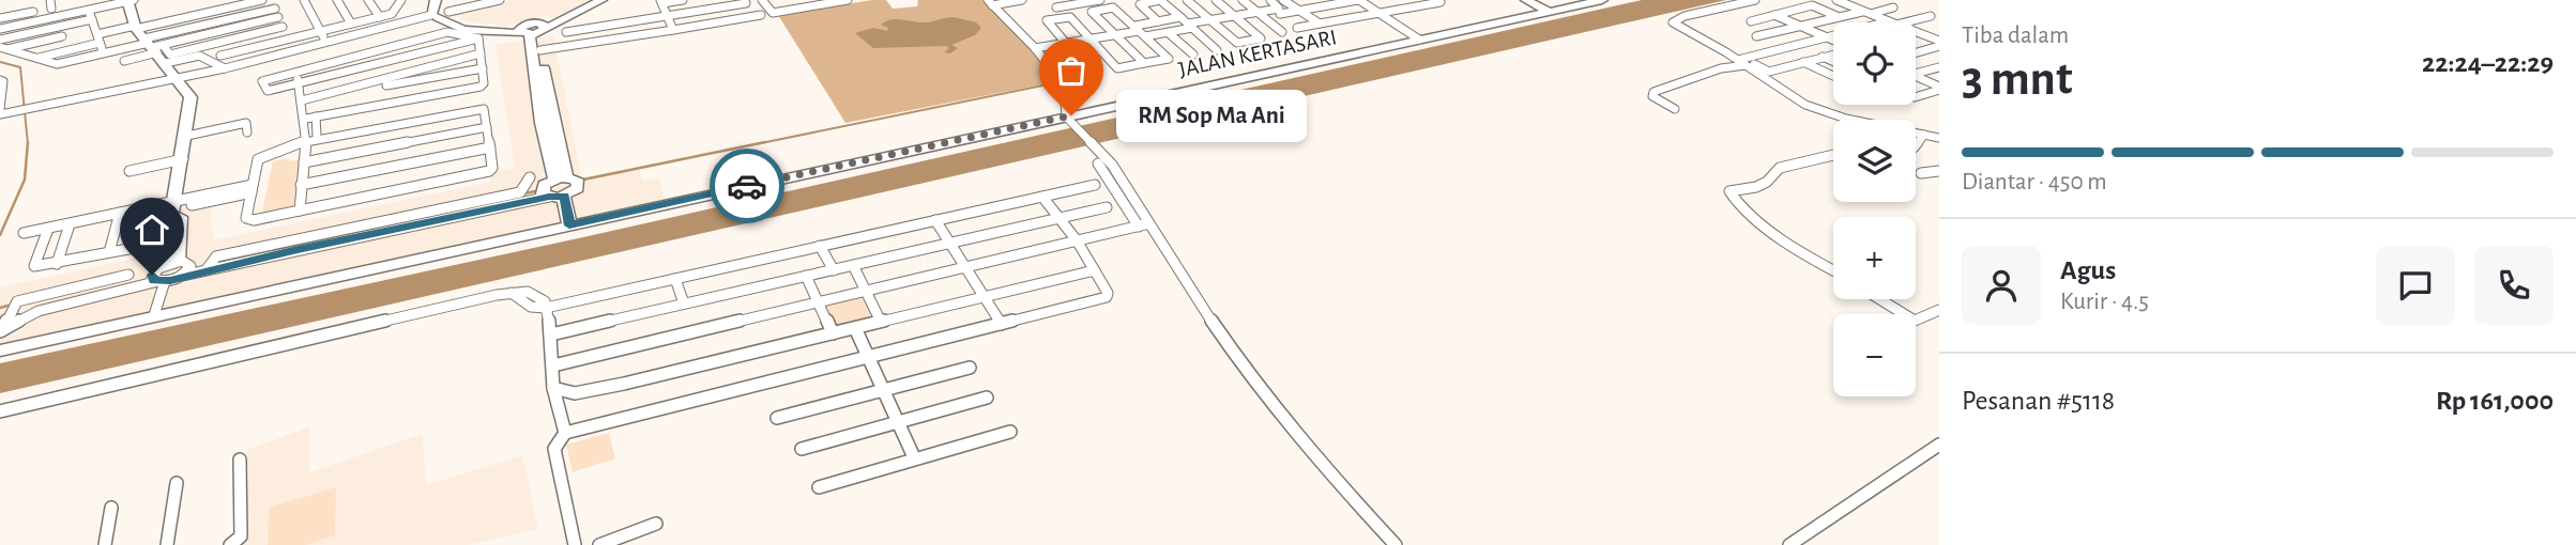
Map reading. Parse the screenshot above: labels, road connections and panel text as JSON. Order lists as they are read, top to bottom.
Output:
{
  "streets": {
    "street": ["JALAN KERTASARI"]
  },
  "places": ["RM Sop Ma Ani"],
  "page": {
    "heading": ["3 mnt", "Tiba dalam", "22:24–22:29"],
    "panel": [
      "Agus",
      "Kurir · 4.5",
      "Pesanan #5118",
      "Rp 161,000"
    ],
    "map_buttons": ["+", "−"],
    "bubble": "RM Sop Ma Ani",
    "bar": "Diantar · 450 m"
  }
}
